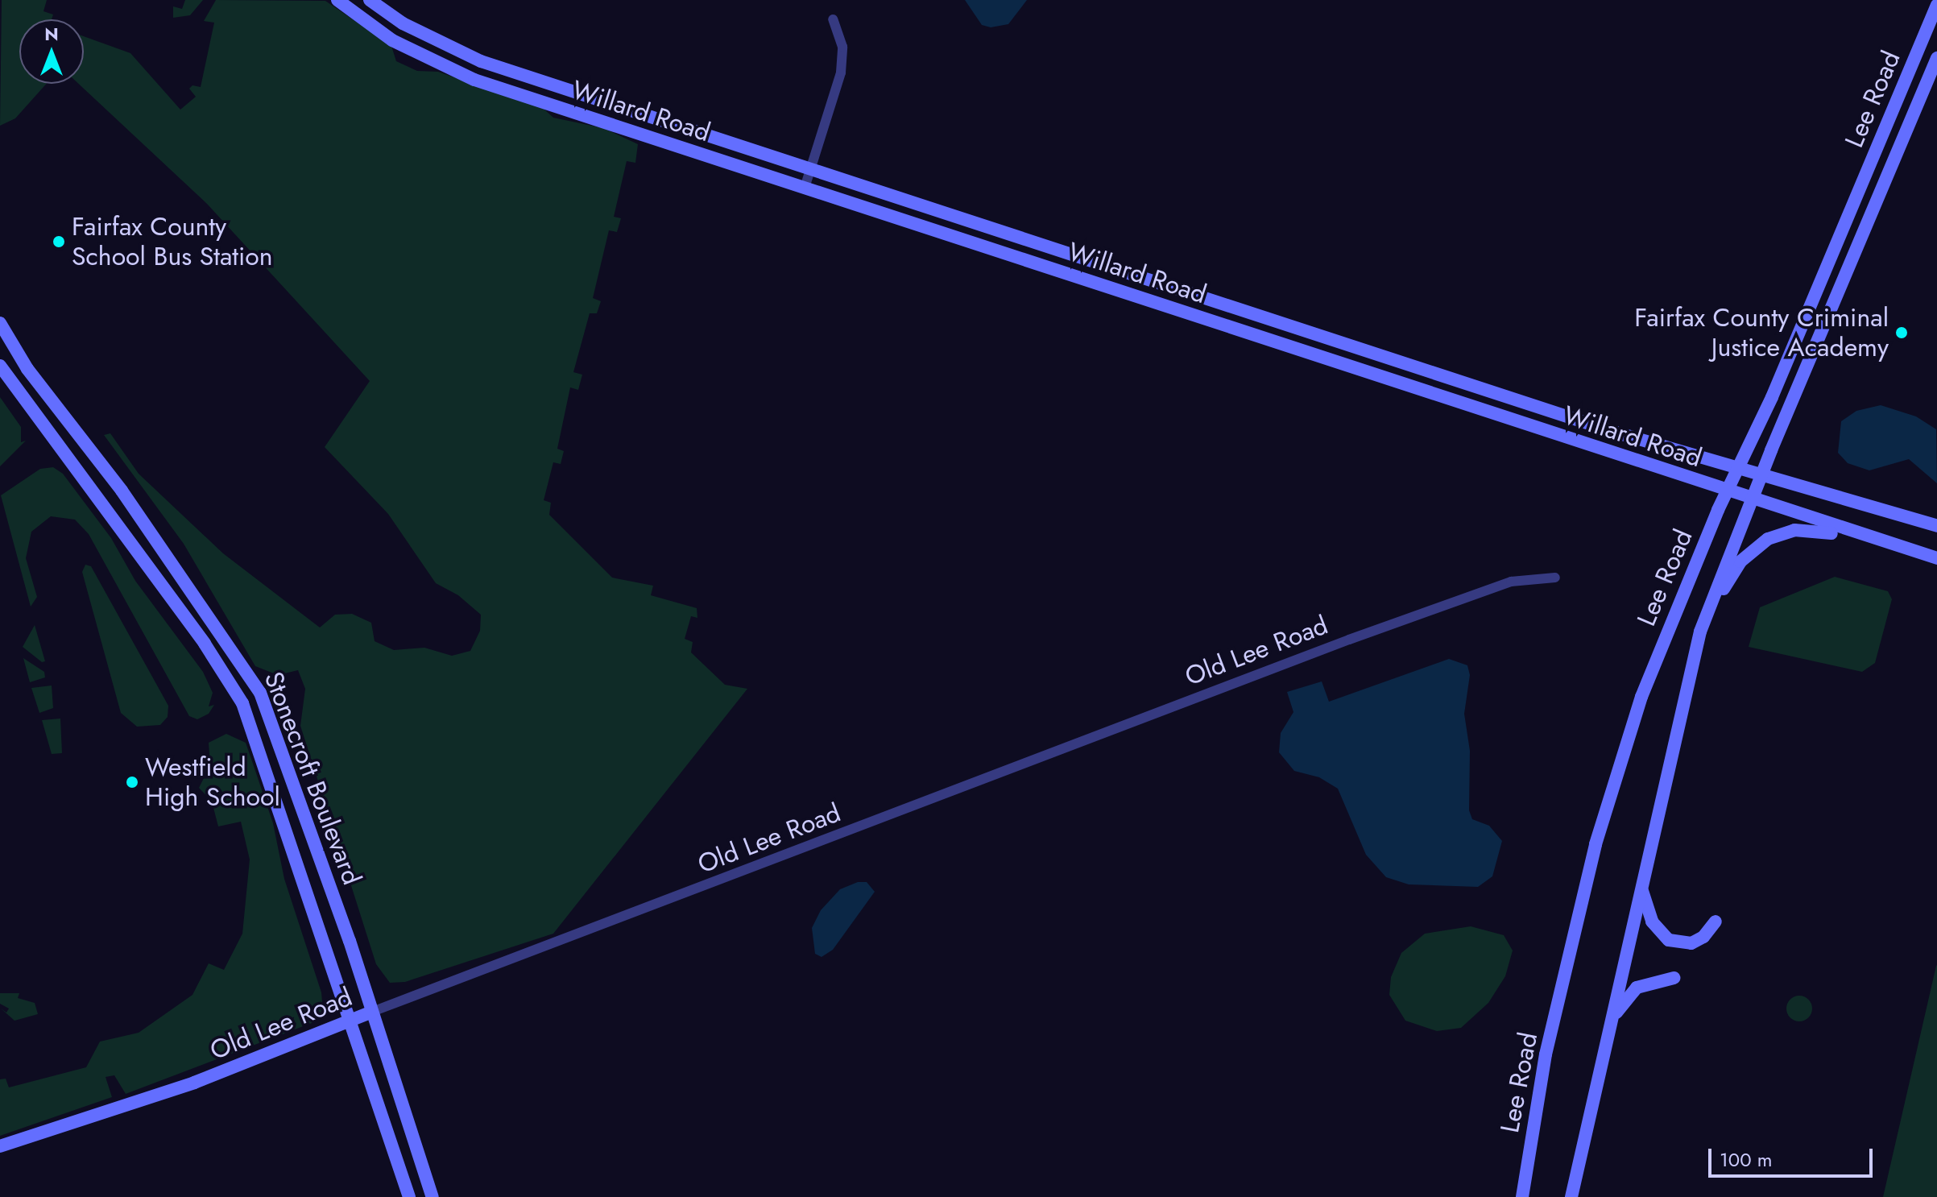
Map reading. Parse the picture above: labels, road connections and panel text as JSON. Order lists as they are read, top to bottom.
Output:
{
  "streets": {
    "main road": [
      "Lee Road",
      "Willard Road",
      "Old Lee Road",
      "Stonecroft Boulevard"
    ]
  },
  "crossings": [
    ["Lee Road", "Willard Road"],
    ["Old Lee Road", "Stonecroft Boulevard"]
  ],
  "places": ["Fairfax County School Bus Station", "Fairfax County Criminal Justice Academy", "Westfield High School"],
  "scale_bar": "100 m",
  "north": "top"
}
